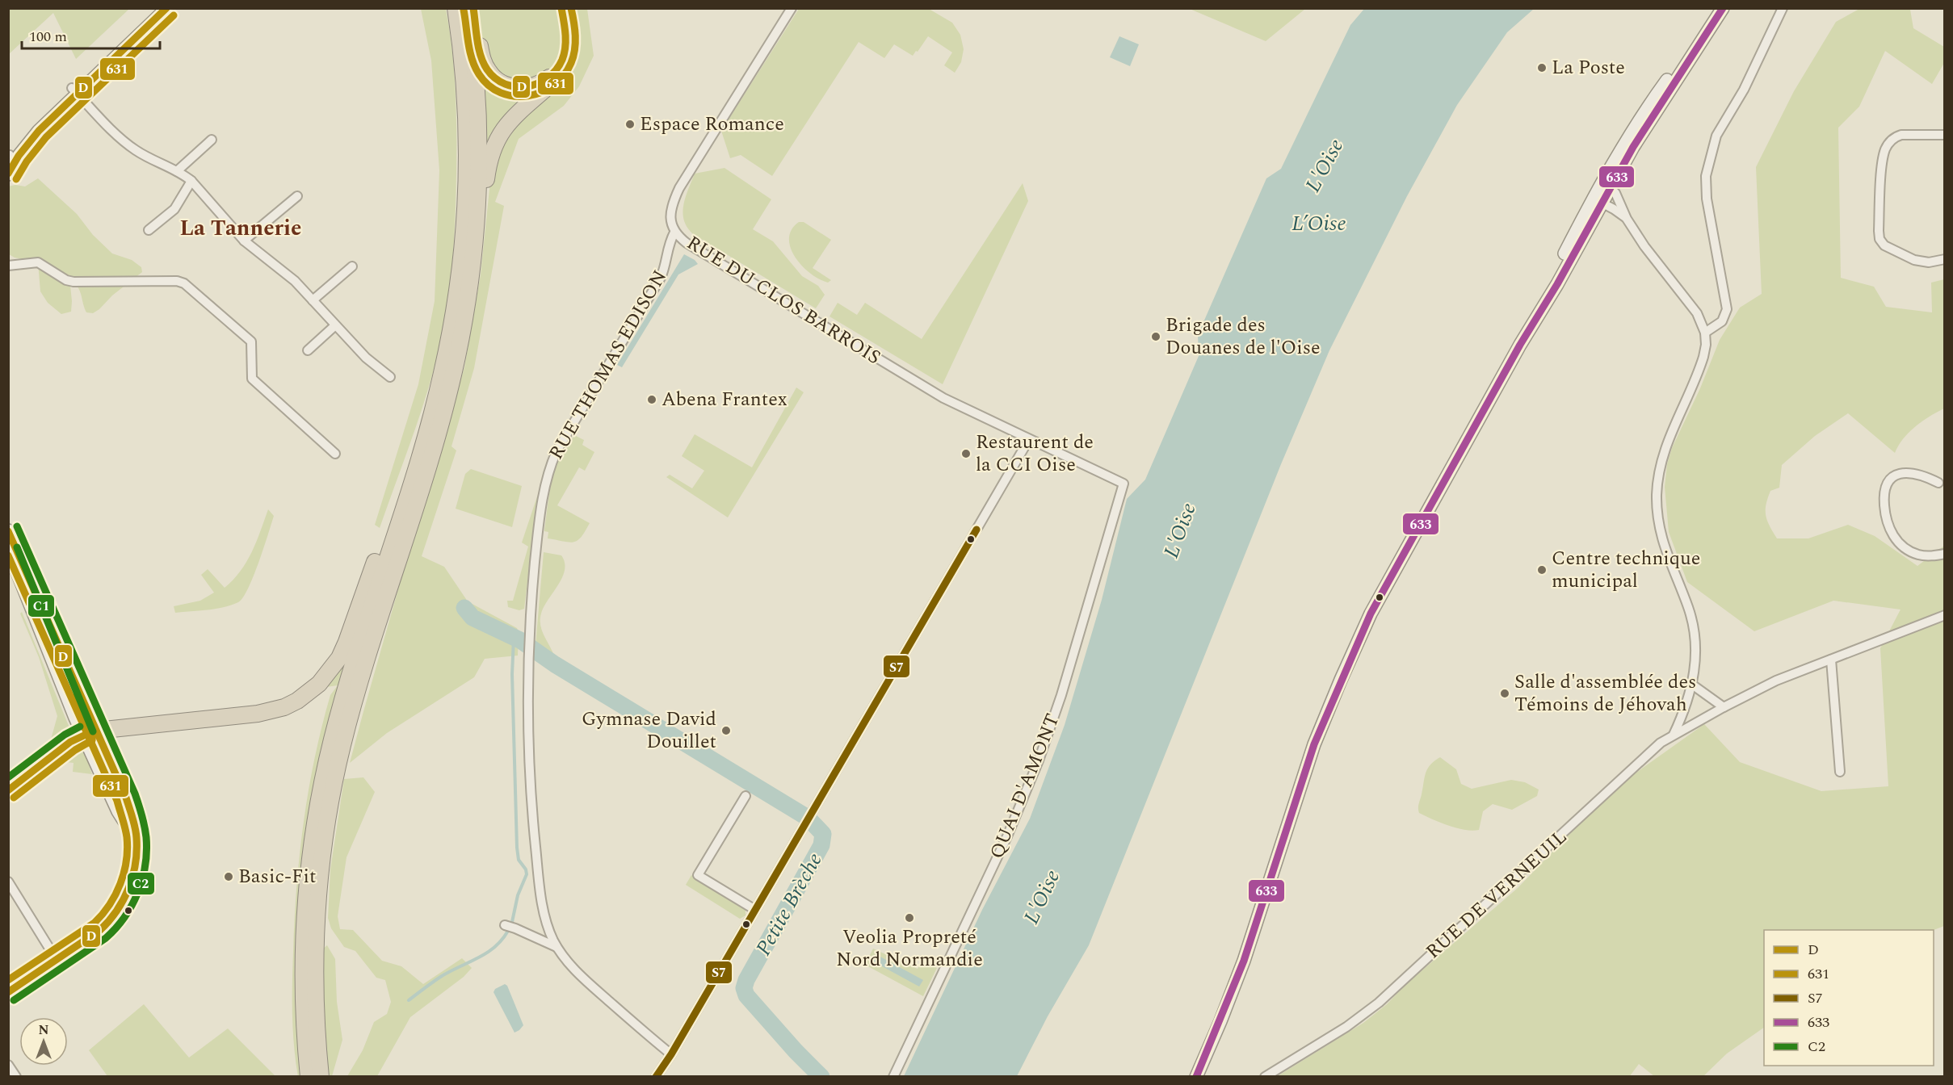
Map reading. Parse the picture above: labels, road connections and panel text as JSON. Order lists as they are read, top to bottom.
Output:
{
  "streets": {
    "street": [
      "RUE DU CLOS BARROIS",
      "RUE THOMAS EDISON",
      "QUAI D'AMONT",
      "RUE DE VERNEUIL"
    ]
  },
  "crossings": [
    ["RUE DU CLOS BARROIS", "RUE THOMAS EDISON"],
    ["RUE DU CLOS BARROIS", "QUAI D'AMONT"]
  ],
  "districts": ["La Tannerie"],
  "water": ["L'Oise", "L’Oise", "Petite Brèche"],
  "places": [
    "La Poste",
    "Espace Romance",
    "Brigade des Douanes de l'Oise",
    "Abena Frantex",
    "Restaurent de la CCI Oise",
    "Centre technique municipal",
    "Salle d'assemblée des Témoins de Jéhovah",
    "Gymnase David Douillet",
    "Basic-Fit",
    "Veolia Propreté Nord Normandie"
  ],
  "lines": [
    "transit line D",
    "transit line 631",
    "transit line 633",
    "transit line C2",
    "transit line S7",
    "transit line C1"
  ],
  "legend": [
    "D",
    "631",
    "S7",
    "633",
    "C2"
  ],
  "scale_bar": "100 m",
  "north": "top"
}
